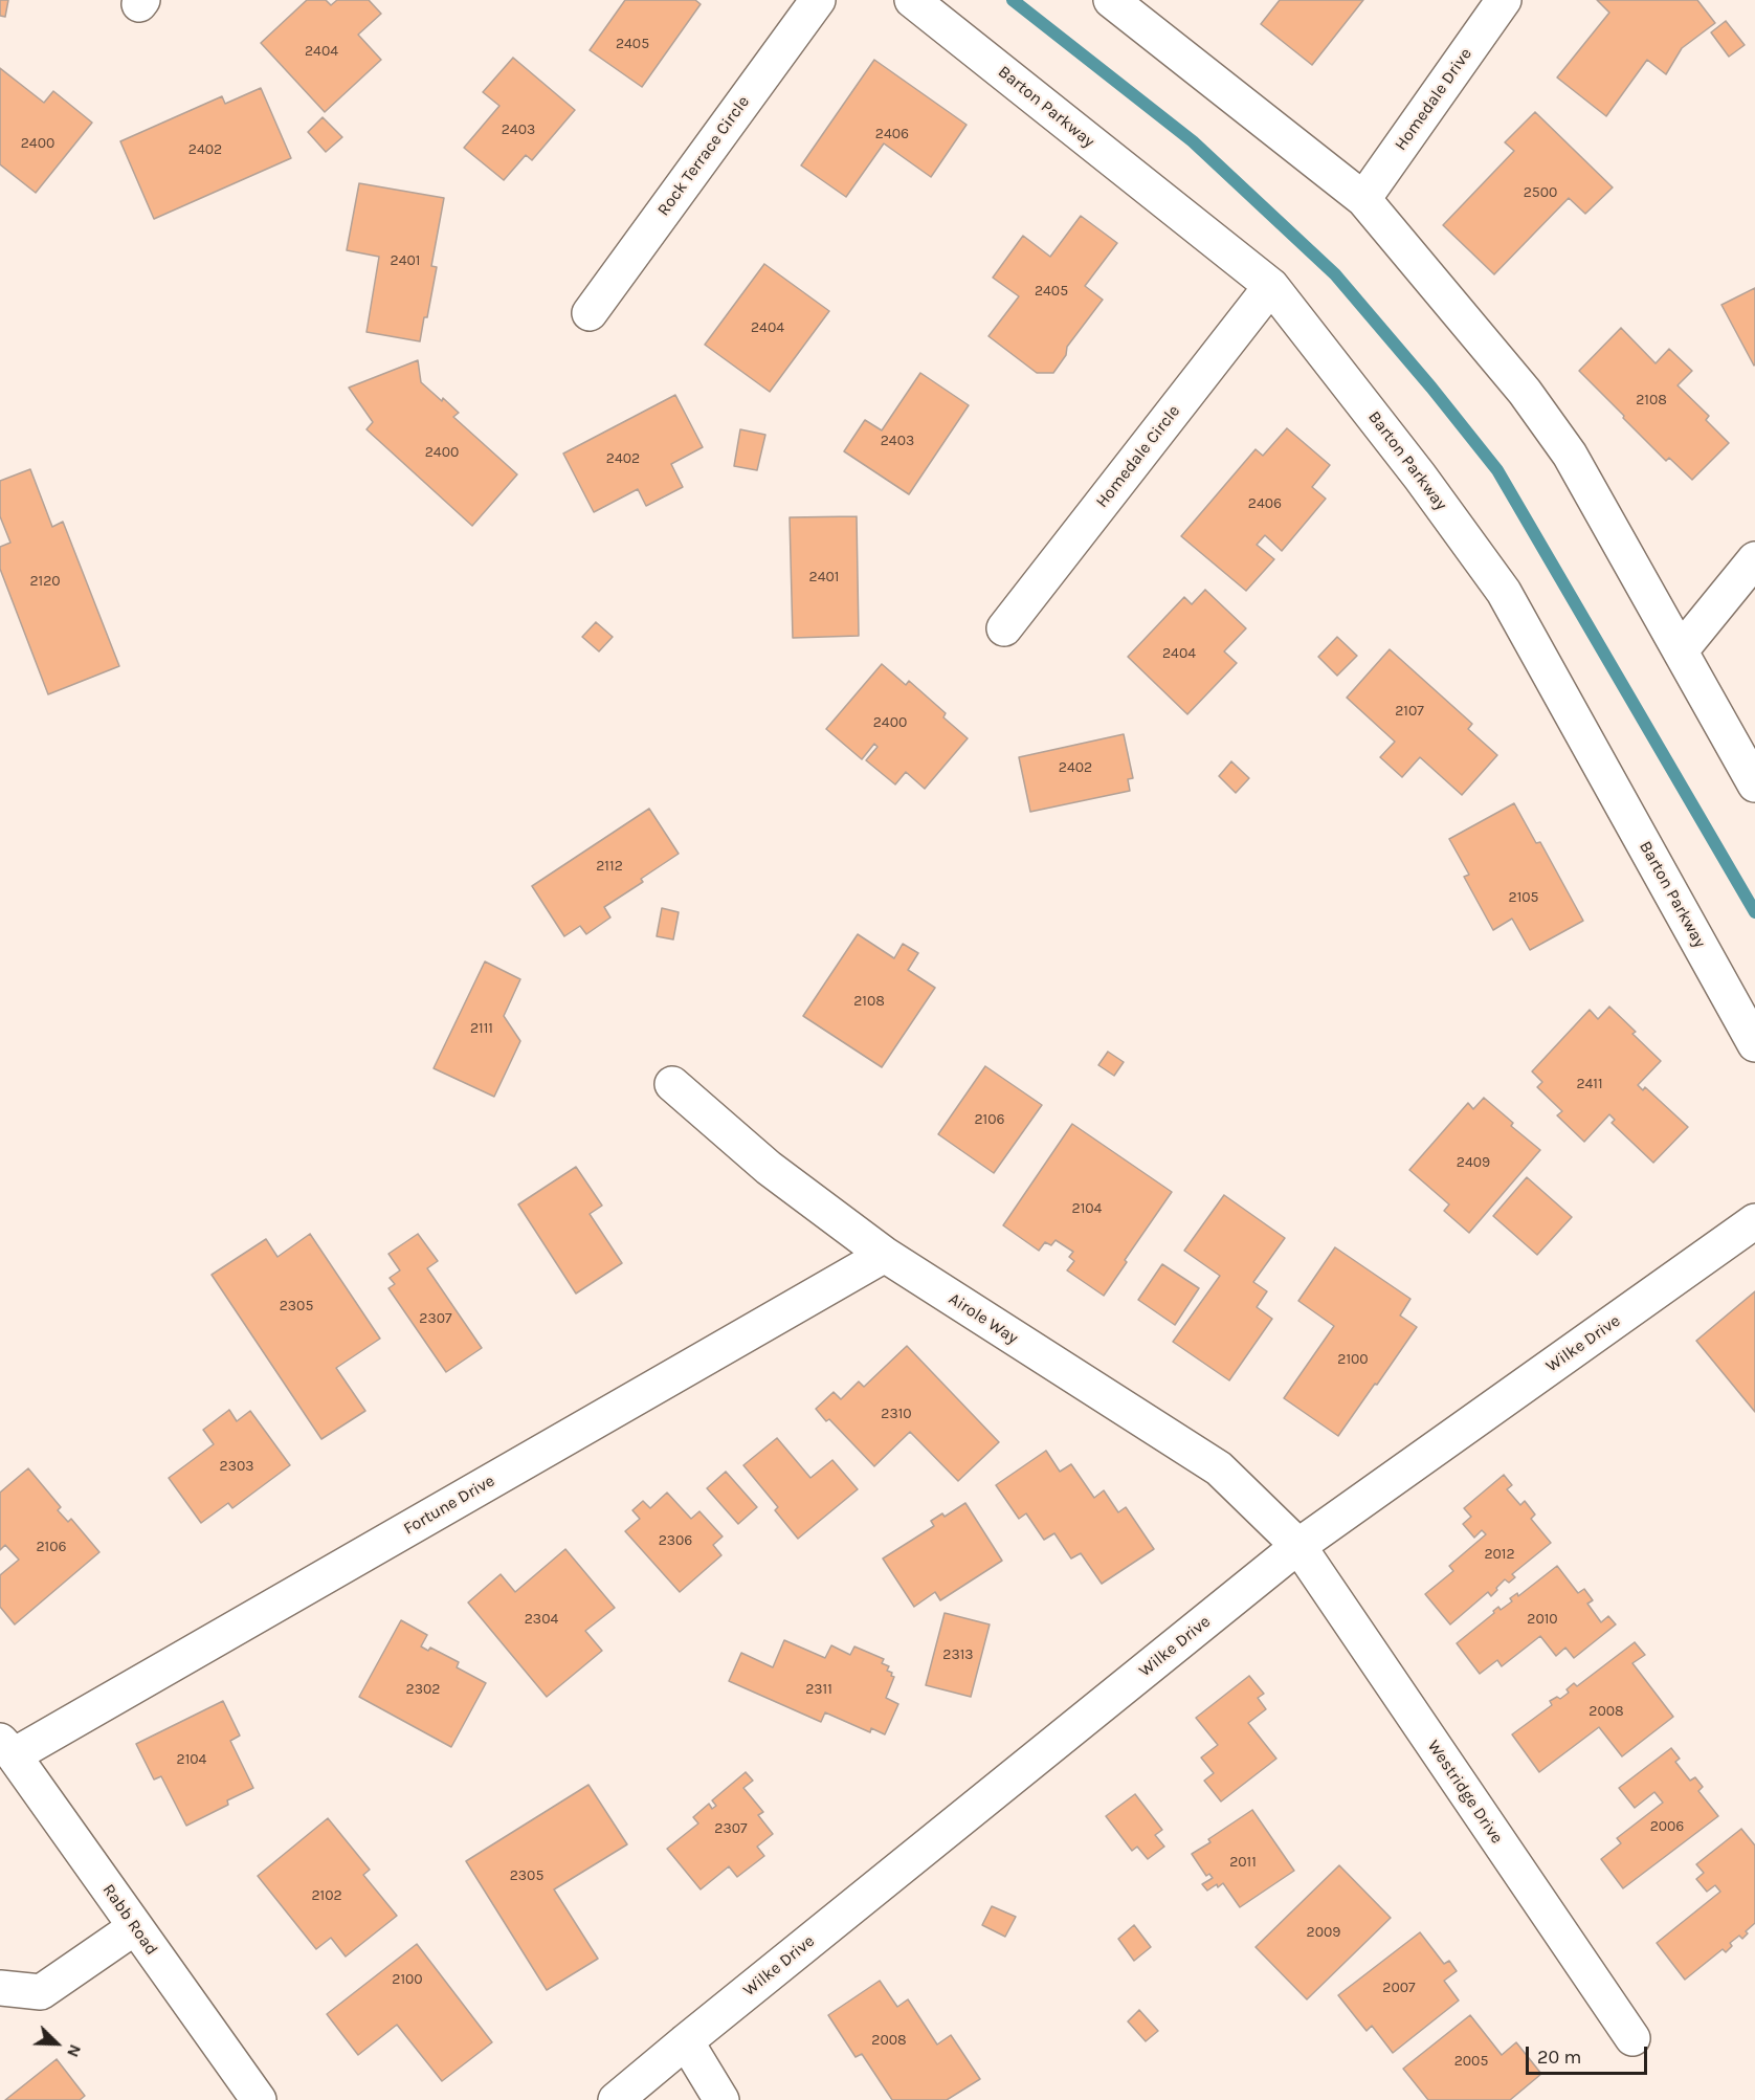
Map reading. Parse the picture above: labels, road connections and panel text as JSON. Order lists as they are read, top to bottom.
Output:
{
  "streets": {
    "street": [
      "Homedale Drive",
      "Barton Parkway",
      "Rock Terrace Circle",
      "Homedale Circle",
      "Airole Way",
      "Wilke Drive",
      "Fortune Drive",
      "Westridge Drive",
      "Rabb Road"
    ]
  },
  "crossings": [
    ["Barton Parkway", "Homedale Circle"],
    ["Airole Way", "Wilke Drive"],
    ["Airole Way", "Fortune Drive"],
    ["Airole Way", "Westridge Drive"],
    ["Wilke Drive", "Westridge Drive"],
    ["Fortune Drive", "Rabb Road"]
  ],
  "house_numbers": [
    "2405",
    "2404",
    "2403",
    "2406",
    "2400",
    "2402",
    "2500",
    "2401",
    "2405",
    "2404",
    "2108",
    "2403",
    "2400",
    "2402",
    "2406",
    "2401",
    "2120",
    "2404",
    "2107",
    "2400",
    "2402",
    "2112",
    "2105",
    "2108",
    "2111",
    "2411",
    "2106",
    "2409",
    "2104",
    "2305",
    "2307",
    "2100",
    "2310",
    "2303",
    "2306",
    "2106",
    "2012",
    "2304",
    "2010",
    "2313",
    "2302",
    "2311",
    "2008",
    "2104",
    "2006",
    "2307",
    "2011",
    "2305",
    "2102",
    "2009",
    "2100",
    "2007",
    "2008",
    "2005"
  ],
  "scale_bar": "20 m",
  "north": "bottom right"
}
